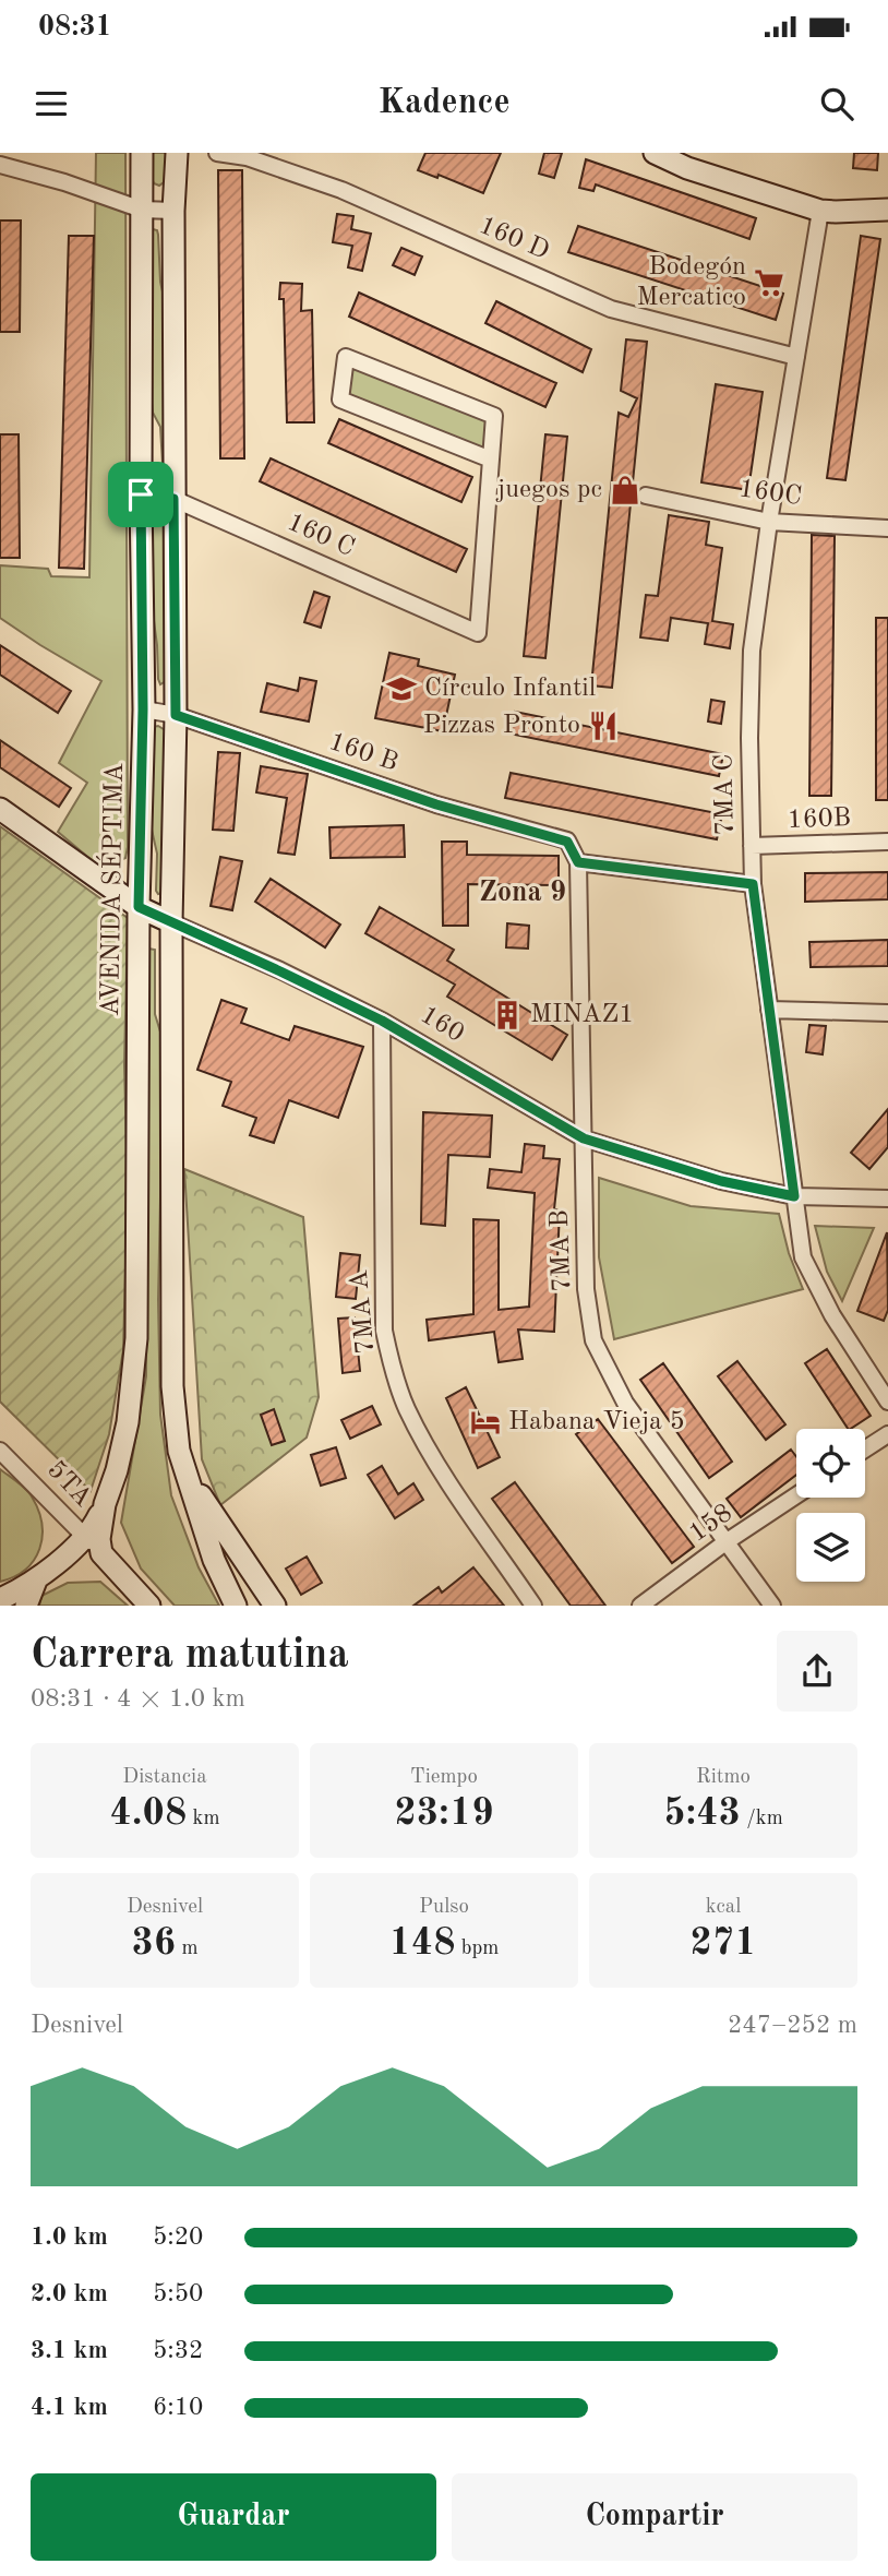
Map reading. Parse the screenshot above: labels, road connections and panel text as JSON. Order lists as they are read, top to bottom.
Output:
{
  "streets": {
    "main road": ["AVENIDA SÉPTIMA", "160"],
    "street": [
      "160 D",
      "160C",
      "160 C",
      "160 B",
      "7MA C",
      "160B",
      "7MA B",
      "7MA A",
      "5TA",
      "158"
    ]
  },
  "crossings": [
    ["160 D", "7MA C"],
    ["160C", "7MA C"],
    ["160 C", "AVENIDA SÉPTIMA"],
    ["160 B", "AVENIDA SÉPTIMA"],
    ["160 B", "7MA B"],
    ["7MA C", "160B"],
    ["7MA C", "160"],
    ["AVENIDA SÉPTIMA", "160"],
    ["AVENIDA SÉPTIMA", "5TA"],
    ["160", "7MA B"],
    ["160", "7MA A"],
    ["7MA B", "158"]
  ],
  "districts": ["Zona 9"],
  "places": {
    "supermarket": ["Bodegón Mercatico"],
    "shop": ["juegos pc"],
    "school or university": ["Círculo Infantil"],
    "restaurant": ["Pizzas Pronto"],
    "building": ["MINAZ1"],
    "hotel": ["Habana Vieja 5"]
  },
  "page": {
    "status": "08:31",
    "header": "Kadence",
    "heading": ["Carrera matutina", "08:31 · 4 × 1.0 km"],
    "stats": [
      ["Distancia", "4.08 km"],
      ["Tiempo", "23:19"],
      ["Ritmo", "5:43 /km"],
      ["Desnivel", "36 m"],
      ["Pulso", "148 bpm"],
      ["kcal", "271"]
    ],
    "chart": ["Desnivel", "247–252 m"],
    "list": [
      {
        "name": "1.0 km",
        "note": "5:20"
      },
      {
        "name": "2.0 km",
        "note": "5:50"
      },
      {
        "name": "3.1 km",
        "note": "5:32"
      },
      {
        "name": "4.1 km",
        "note": "6:10"
      }
    ],
    "buttons": ["Guardar", "Compartir"]
  }
}
